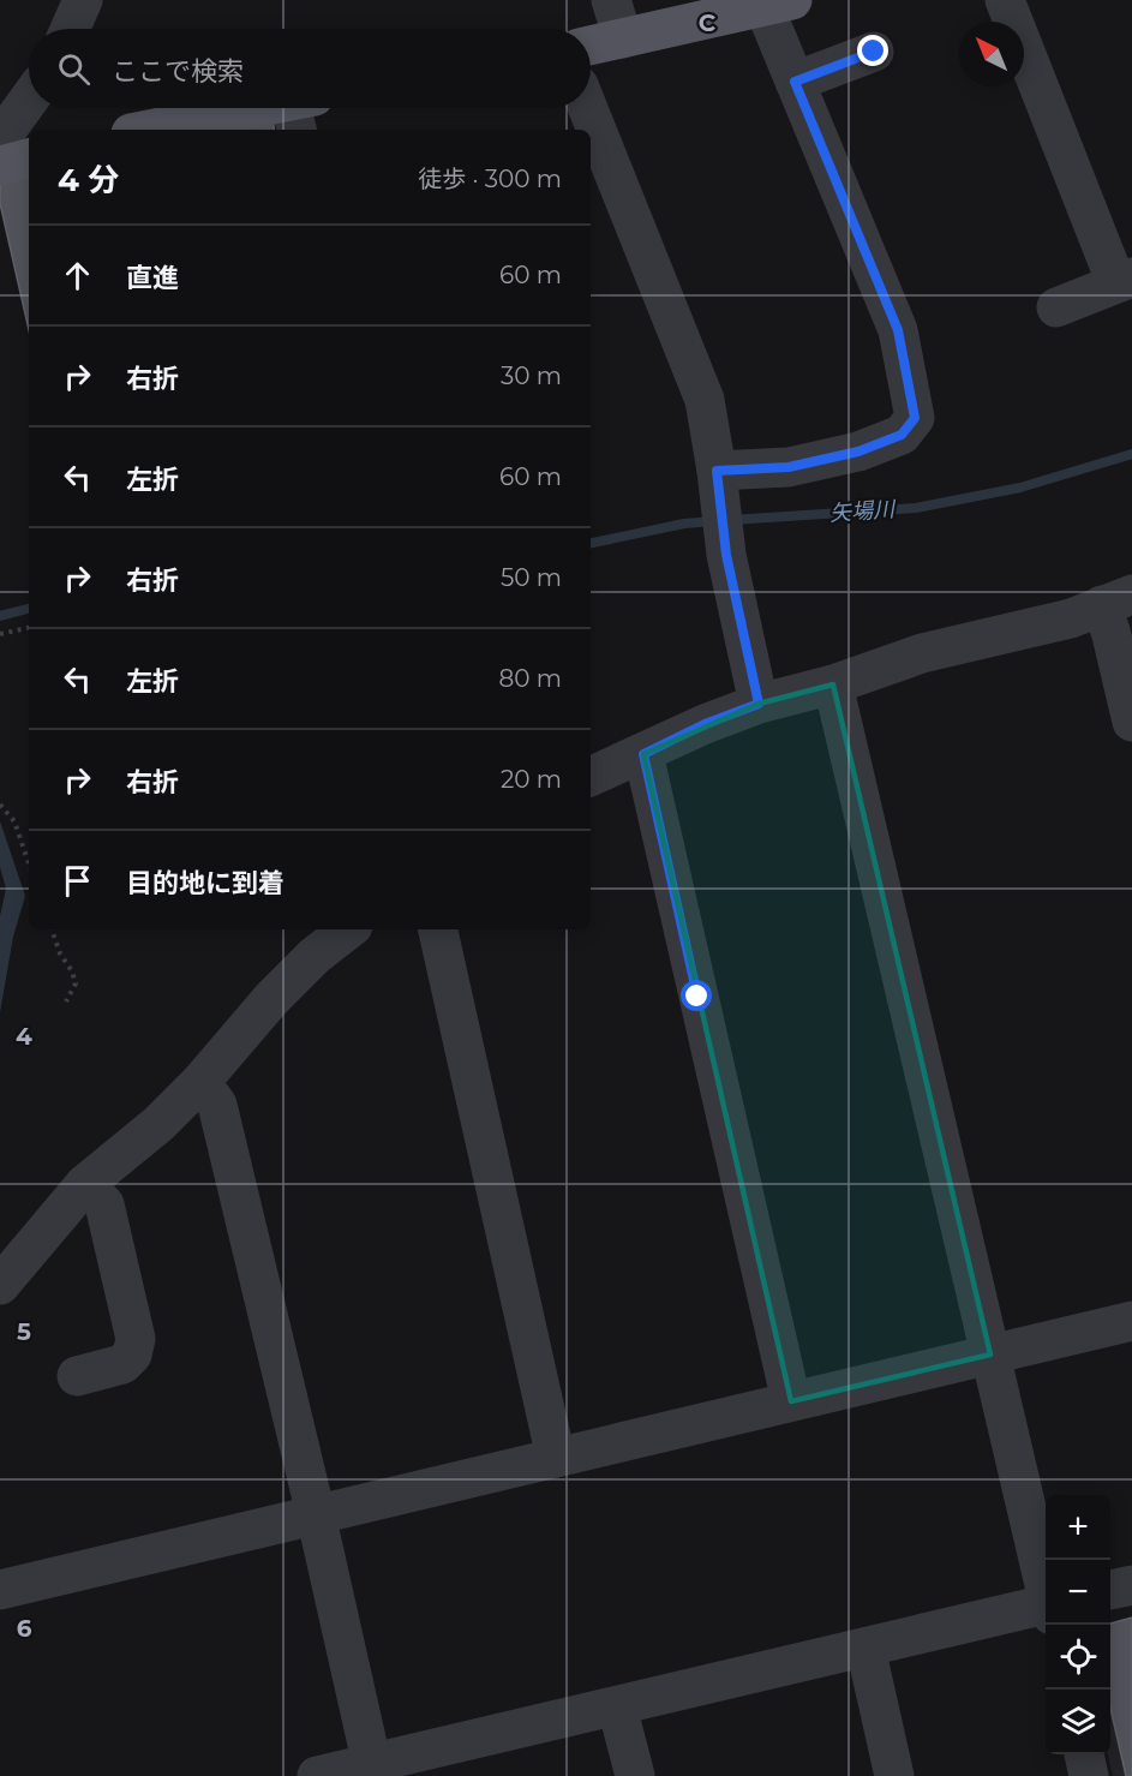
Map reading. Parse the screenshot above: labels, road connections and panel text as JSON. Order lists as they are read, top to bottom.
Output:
{
  "water": ["矢場川"],
  "north": "top left",
  "page": {
    "search": "ここで検索",
    "heading": ["4 分", "徒歩 · 300 m"],
    "list": [
      ["直進", "60 m"],
      ["右折", "30 m"],
      ["左折", "60 m"],
      ["右折", "50 m"],
      ["左折", "80 m"],
      ["右折", "20 m"],
      "目的地に到着"
    ],
    "map_buttons": ["+", "−"]
  },
  "grid": {
    "columns": ["C"],
    "rows": ["4", "5", "6"]
  }
}
